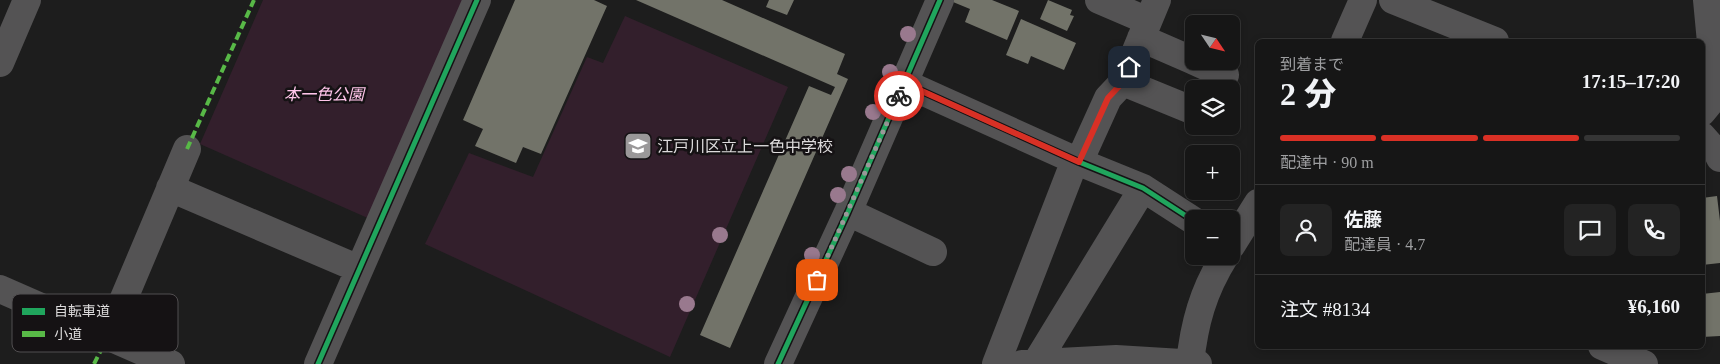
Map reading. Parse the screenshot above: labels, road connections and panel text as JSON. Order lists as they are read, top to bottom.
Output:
{
  "parks": ["本一色公園"],
  "places": {
    "school or university": ["江戸川区立上一色中学校"]
  },
  "legend": ["自転車道", "小道"],
  "north": "bottom right",
  "page": {
    "map_buttons": ["+", "−"],
    "heading": ["2 分", "到着まで", "17:15–17:20"],
    "panel": [
      "佐藤",
      "配達員 · 4.7",
      "注文 #8134",
      "¥6,160"
    ],
    "bar": "配達中 · 90 m"
  }
}
